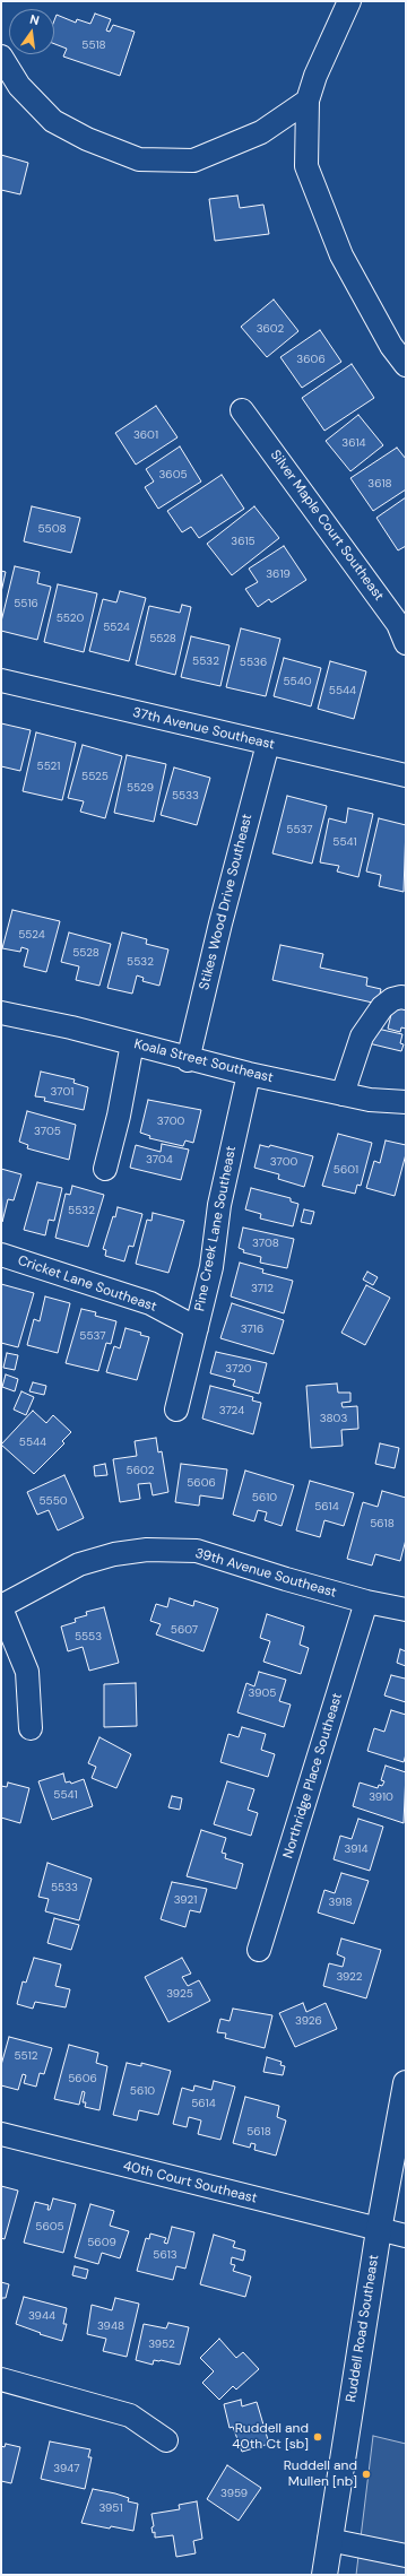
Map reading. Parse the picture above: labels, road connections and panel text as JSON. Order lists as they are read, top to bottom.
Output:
{
  "streets": {
    "main road": ["Ruddell Road Southeast"],
    "street": [
      "Silver Maple Court Southeast",
      "37th Avenue Southeast",
      "Stikes Wood Drive Southeast",
      "Koala Street Southeast",
      "Pine Creek Lane Southeast",
      "Cricket Lane Southeast",
      "39th Avenue Southeast",
      "Northridge Place Southeast",
      "40th Court Southeast"
    ]
  },
  "crossings": [
    ["37th Avenue Southeast", "Stikes Wood Drive Southeast"],
    ["Stikes Wood Drive Southeast", "Koala Street Southeast"],
    ["Koala Street Southeast", "Pine Creek Lane Southeast"],
    ["Pine Creek Lane Southeast", "Cricket Lane Southeast"],
    ["39th Avenue Southeast", "Northridge Place Southeast"],
    ["40th Court Southeast", "Ruddell Road Southeast"]
  ],
  "places": ["Ruddell and 40th Ct [sb]", "Ruddell and Mullen [nb]"],
  "house_numbers": [
    "5518",
    "3602",
    "3606",
    "3601",
    "3614",
    "3605",
    "3618",
    "5508",
    "3615",
    "3619",
    "5516",
    "5520",
    "5524",
    "5528",
    "5532",
    "5536",
    "5540",
    "5544",
    "5521",
    "5525",
    "5529",
    "5533",
    "5537",
    "5541",
    "5524",
    "5528",
    "5532",
    "3701",
    "3700",
    "3705",
    "3704",
    "3700",
    "5601",
    "5532",
    "3708",
    "3712",
    "3716",
    "5537",
    "3720",
    "3724",
    "3803",
    "5544",
    "5602",
    "5606",
    "5610",
    "5550",
    "5614",
    "5618",
    "5607",
    "5553",
    "3905",
    "5541",
    "3910",
    "3914",
    "5533",
    "3921",
    "3918",
    "3922",
    "3925",
    "3926",
    "5512",
    "5606",
    "5610",
    "5614",
    "5618",
    "5605",
    "5609",
    "5613",
    "3944",
    "3948",
    "3952",
    "3947",
    "3959",
    "3951"
  ],
  "north": "top"
}
